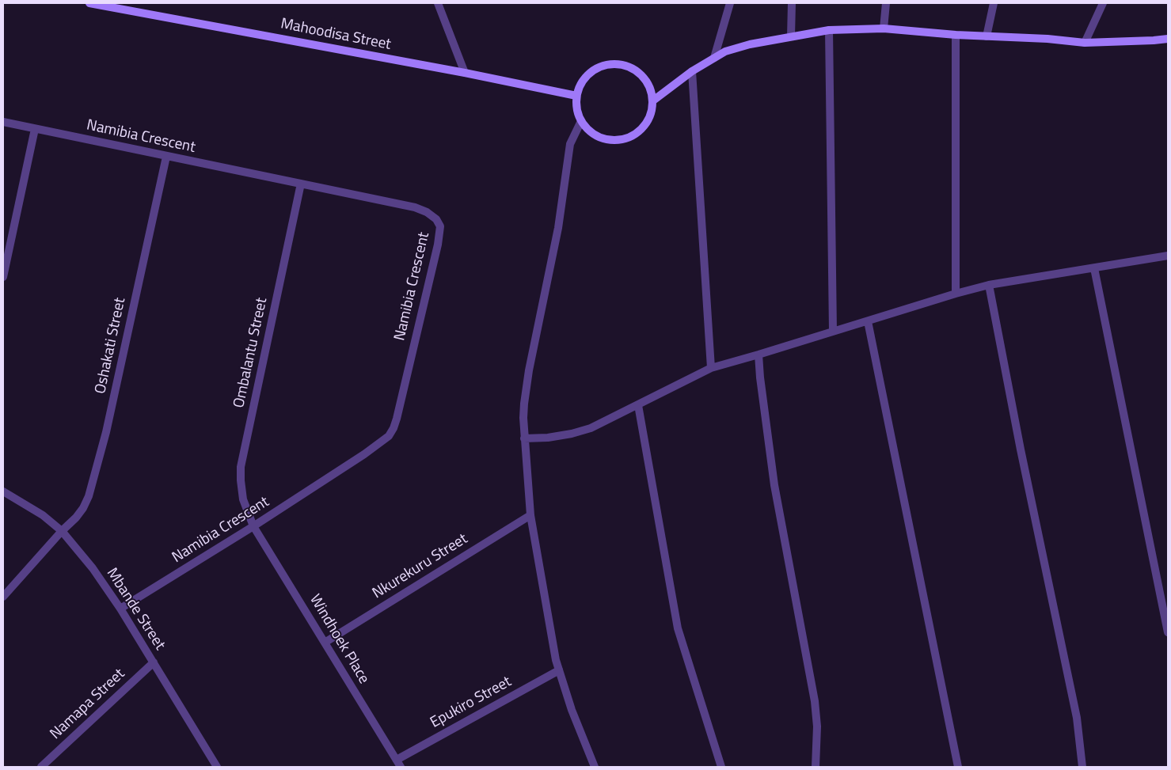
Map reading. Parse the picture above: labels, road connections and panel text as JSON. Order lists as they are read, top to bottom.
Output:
{
  "streets": {
    "street": [
      "Mahoodisa Street",
      "Namibia Crescent",
      "Oshakati Street",
      "Ombalantu Street",
      "Nkurekuru Street",
      "Mbande Street",
      "Windhoek Place",
      "Epukiro Street",
      "Namapa Street"
    ]
  },
  "crossings": [
    ["Namibia Crescent", "Oshakati Street"],
    ["Namibia Crescent", "Ombalantu Street"],
    ["Namibia Crescent", "Mbande Street"],
    ["Namibia Crescent", "Windhoek Place"],
    ["Oshakati Street", "Mbande Street"],
    ["Ombalantu Street", "Windhoek Place"],
    ["Nkurekuru Street", "Windhoek Place"],
    ["Mbande Street", "Namapa Street"],
    ["Windhoek Place", "Epukiro Street"]
  ]
}
